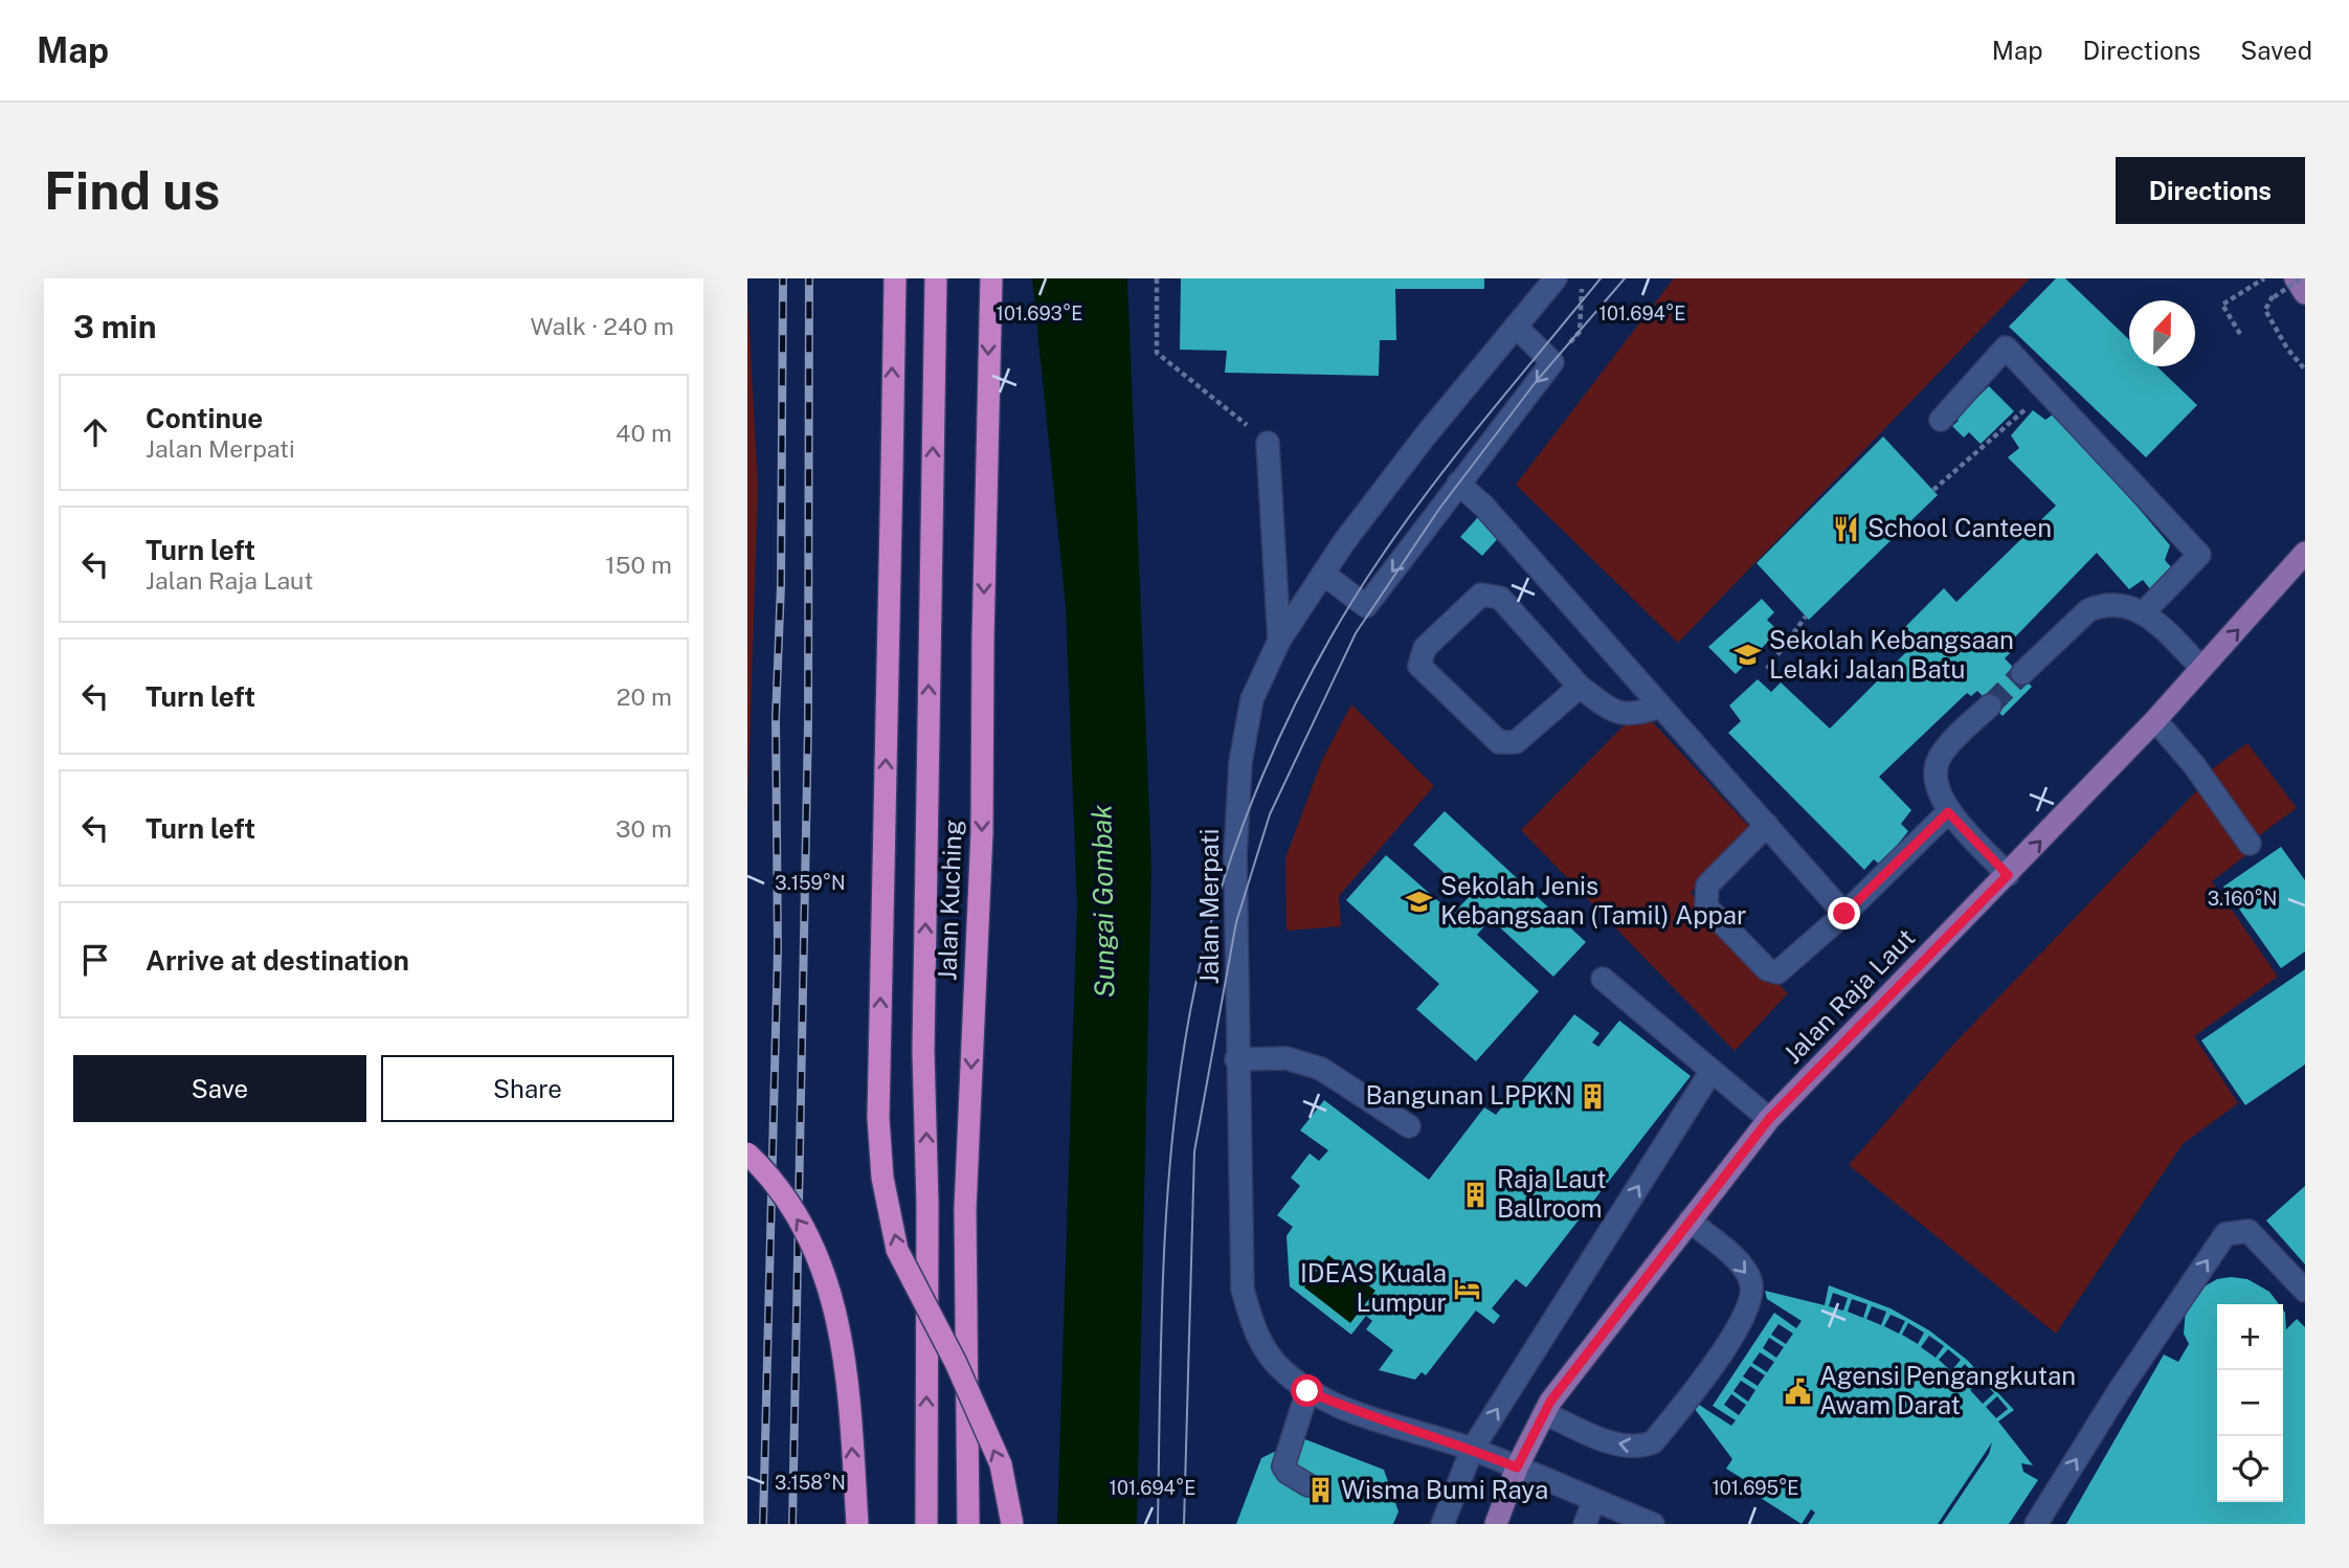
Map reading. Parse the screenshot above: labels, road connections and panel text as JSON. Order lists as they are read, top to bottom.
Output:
{
  "streets": {
    "highway": ["Jalan Kuching"],
    "main road": ["Jalan Raja Laut"],
    "street": ["Jalan Merpati"]
  },
  "crossings": [
    ["Jalan Merpati", "Jalan Raja Laut"]
  ],
  "water": ["Sungai Gombak"],
  "places": {
    "restaurant": ["School Canteen"],
    "school or university": ["Sekolah Kebangsaan Lelaki Jalan Batu", "Sekolah Jenis Kebangsaan (Tamil) Appar"],
    "building": ["Bangunan LPPKN", "Raja Laut Ballroom", "Wisma Bumi Raya"],
    "hotel": ["IDEAS Kuala Lumpur"],
    "public building": ["Agensi Pengangkutan Awam Darat"]
  },
  "north": "top",
  "page": {
    "header": "Map",
    "nav": ["Map", "Directions", "Saved"],
    "buttons": [
      "Directions",
      ["Save", "Share"]
    ],
    "title": "Find us",
    "heading": ["3 min", "Walk · 240 m"],
    "list": [
      ["Continue", "Jalan Merpati", "40 m"],
      ["Turn left", "Jalan Raja Laut", "150 m"],
      ["Turn left", "20 m"],
      ["Turn left", "30 m"],
      "Arrive at destination"
    ],
    "map_buttons": ["+", "−"]
  },
  "coordinates": [
    "101.693°E",
    "101.694°E",
    "3.159°N",
    "3.160°N",
    "3.158°N",
    "101.695°E"
  ]
}
